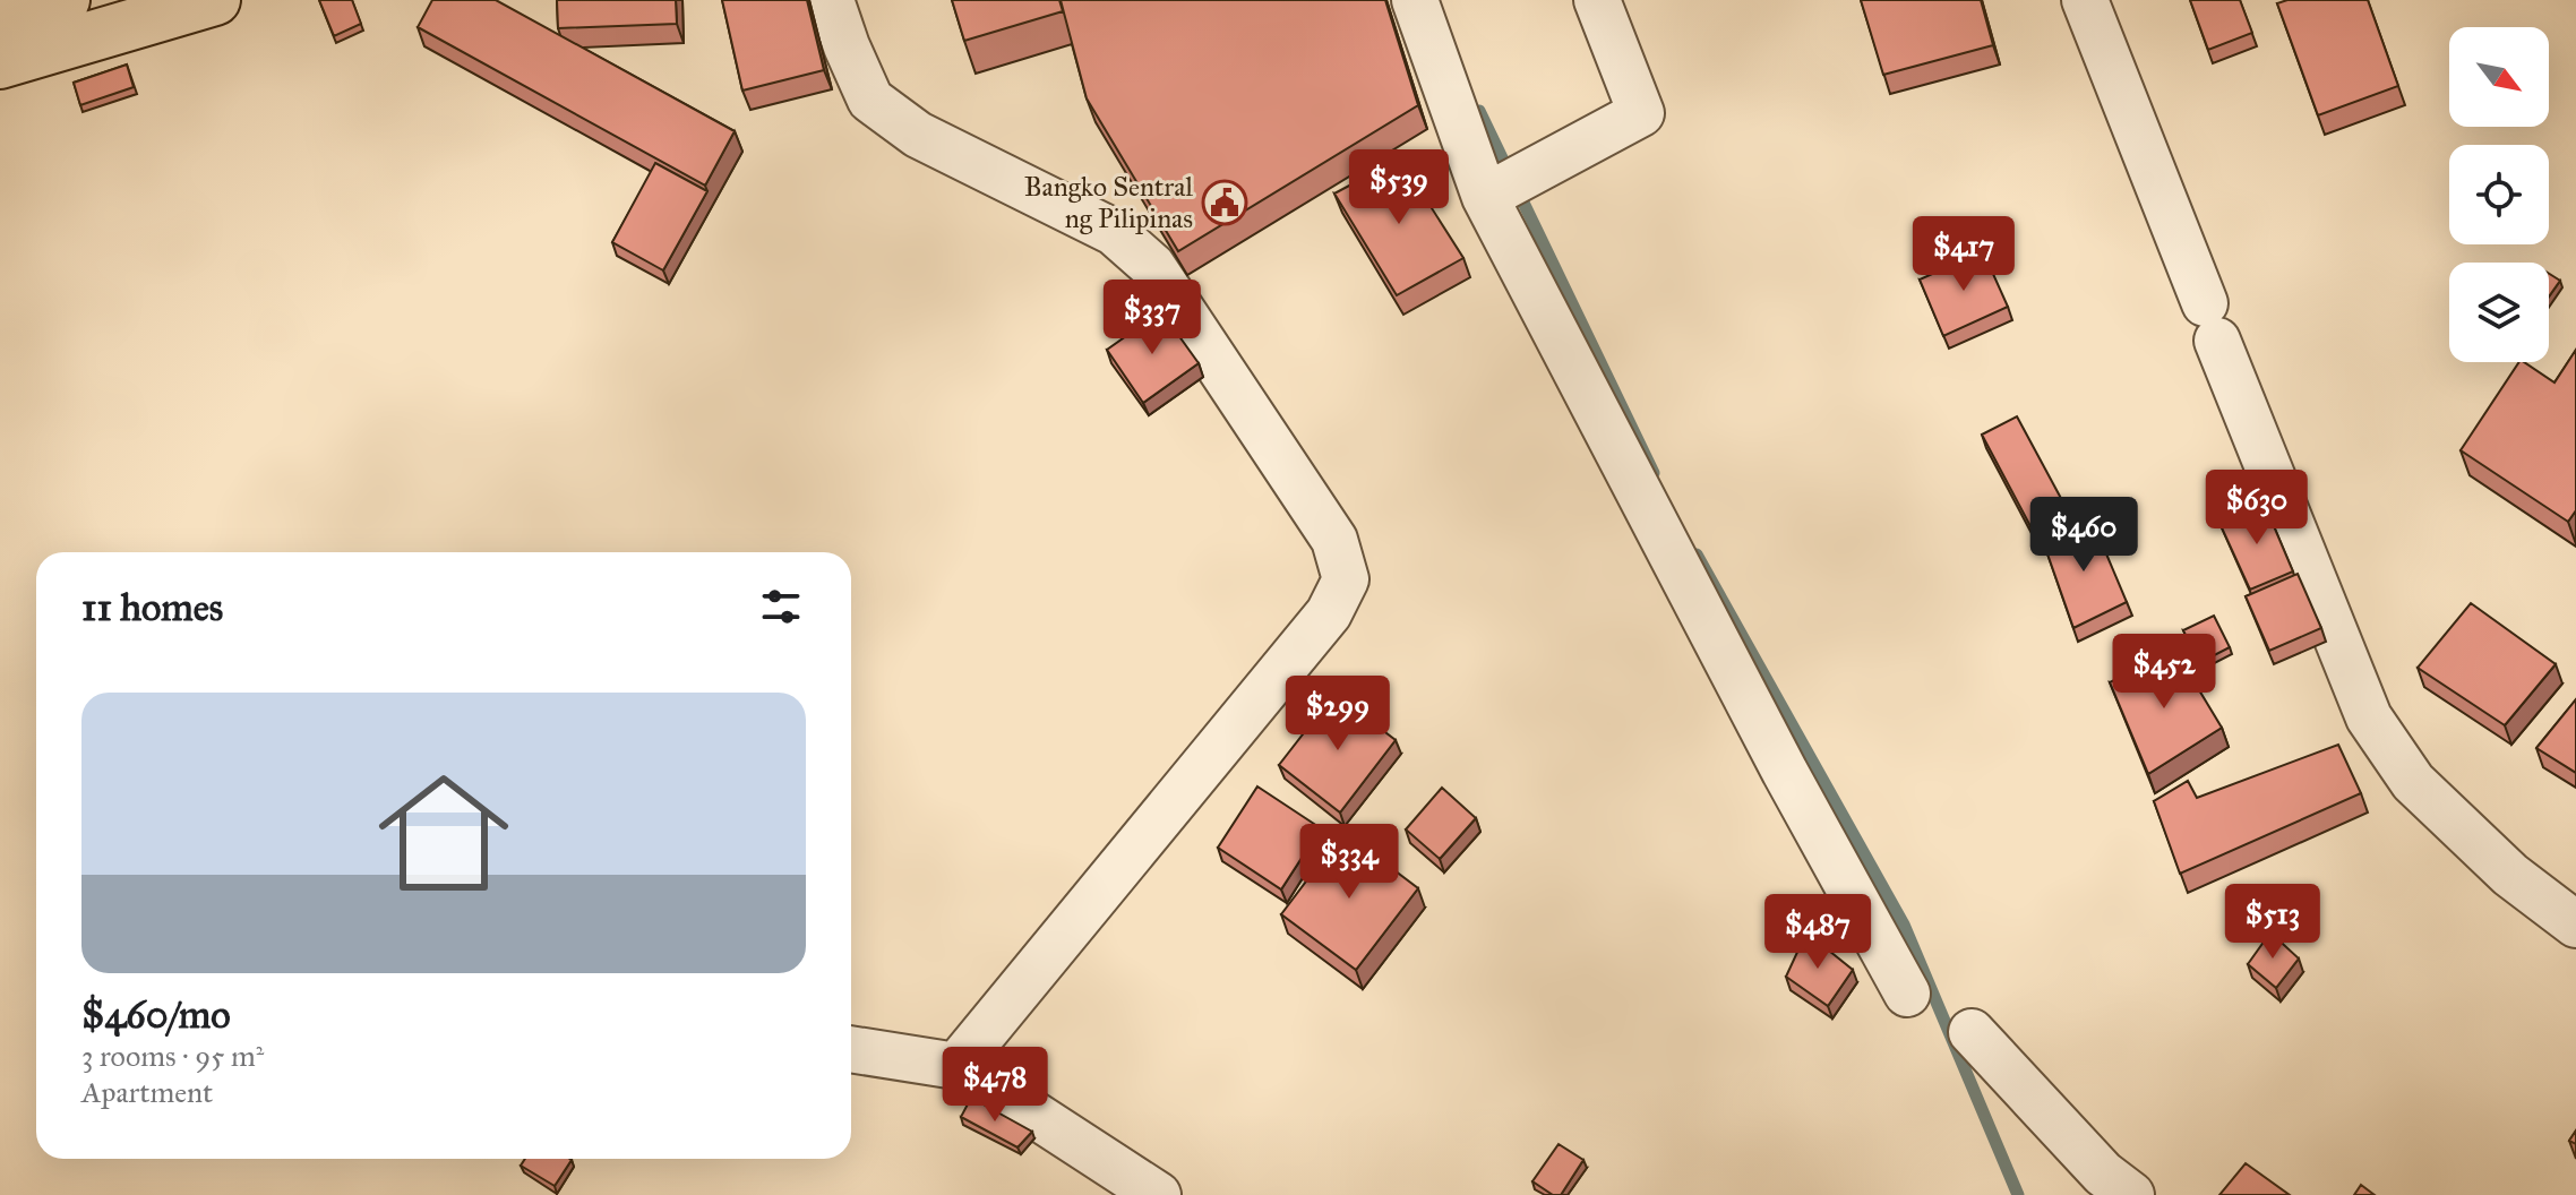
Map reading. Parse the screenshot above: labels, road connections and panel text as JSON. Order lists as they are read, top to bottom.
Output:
{
  "places": {
    "public building": ["Bangko Sentral ng Pilipinas"]
  },
  "north": "bottom right",
  "page": {
    "price": [
      "$539",
      "$417",
      "$337",
      "$630",
      "$460",
      "$452",
      "$299",
      "$334",
      "$513",
      "$487",
      "$478"
    ],
    "heading": "11 homes",
    "list": [
      {
        "name": "$460/mo",
        "note": "3 rooms · 95 m² · Apartment"
      }
    ]
  }
}
